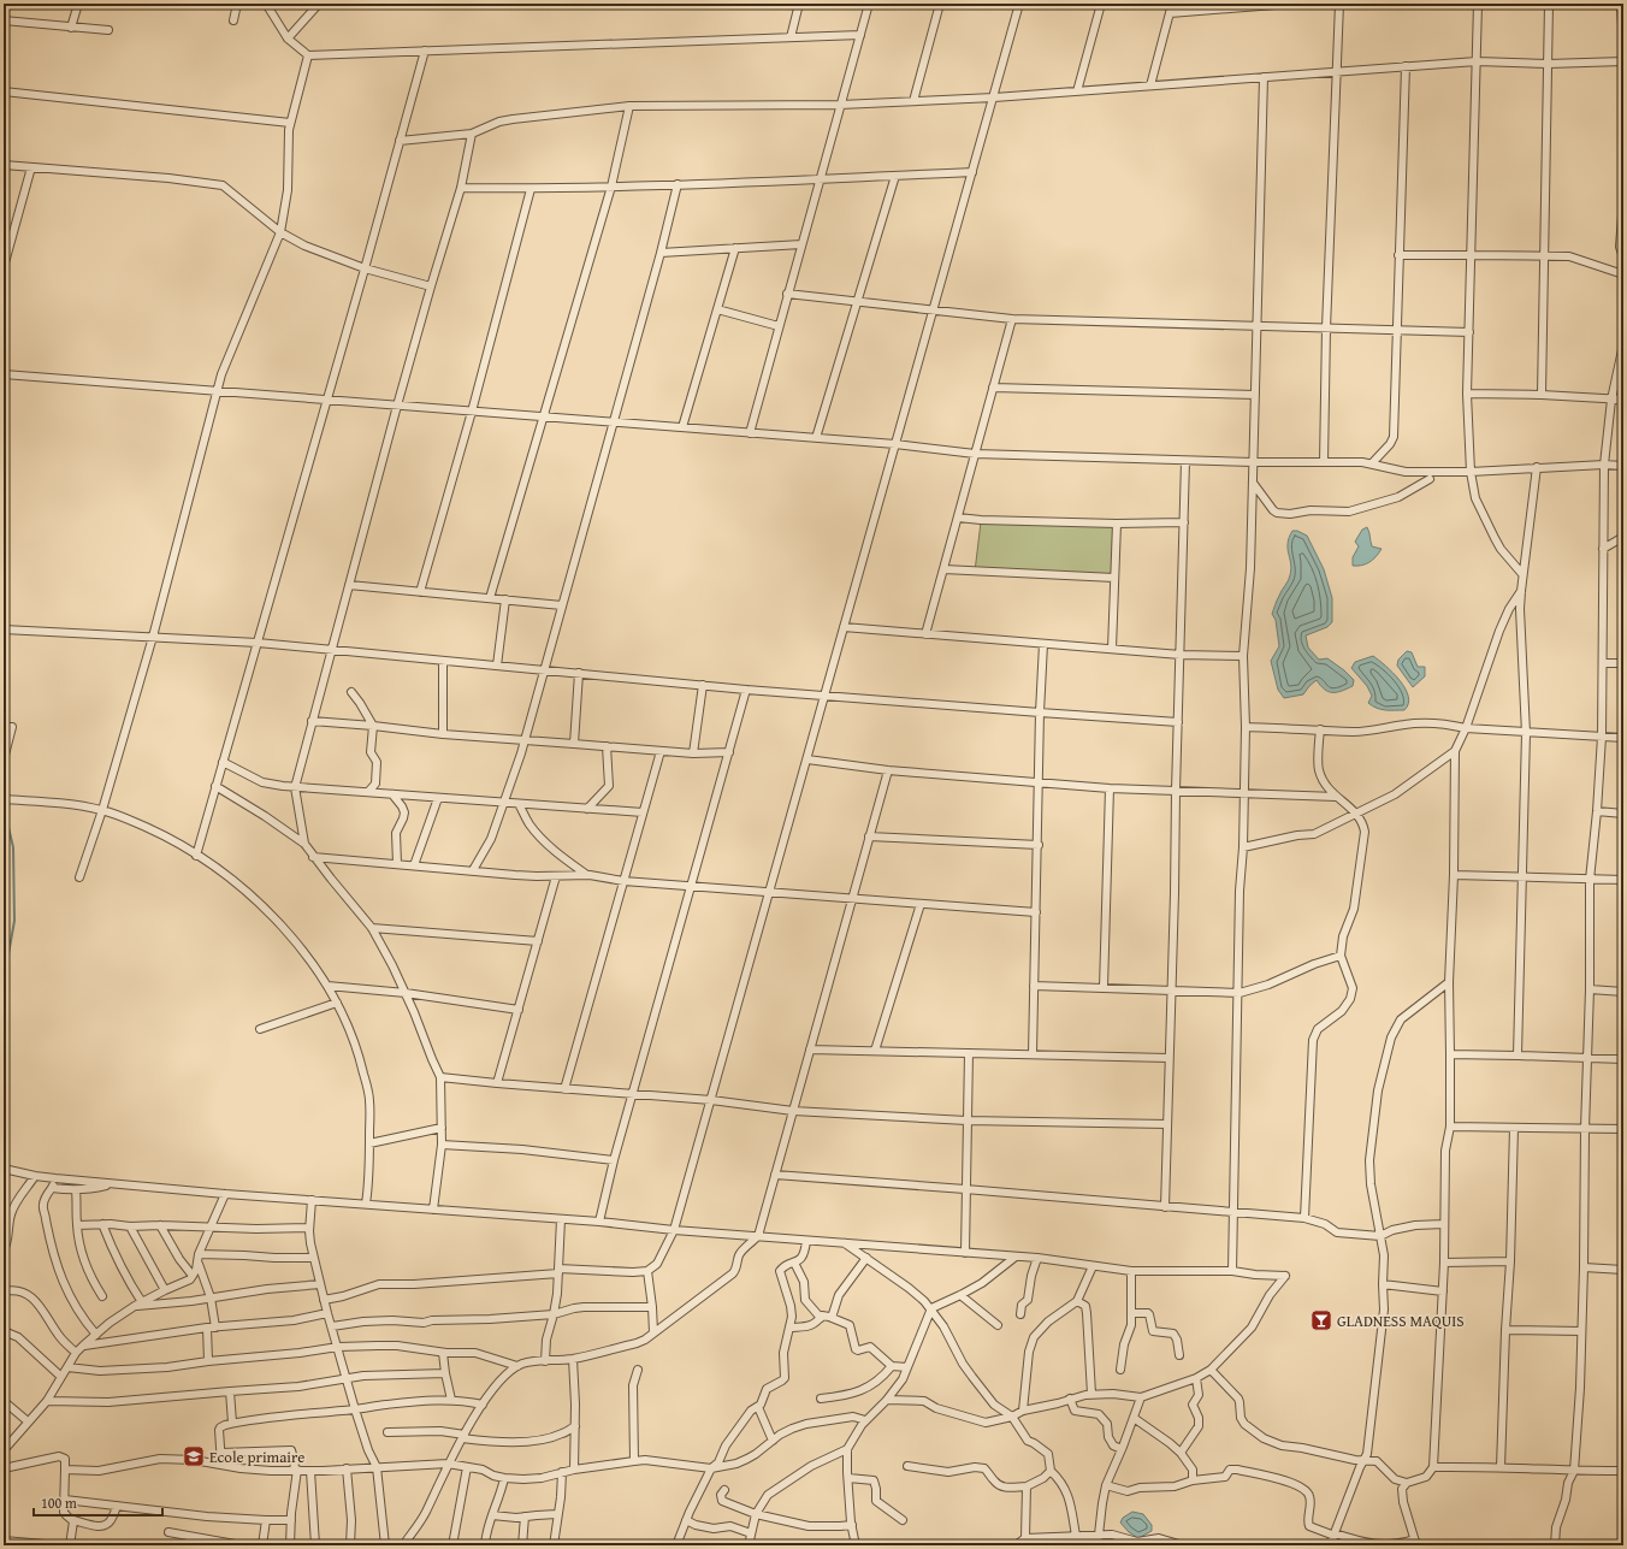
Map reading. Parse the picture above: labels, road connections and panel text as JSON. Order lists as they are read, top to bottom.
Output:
{
  "places": {
    "bar": ["GLADNESS MAQUIS"],
    "school or university": ["Ecole primaire"]
  },
  "scale_bar": "100 m"
}
